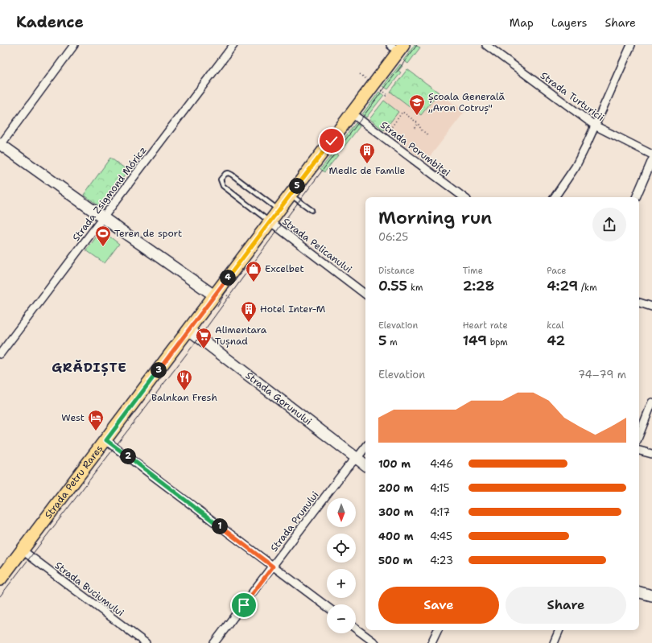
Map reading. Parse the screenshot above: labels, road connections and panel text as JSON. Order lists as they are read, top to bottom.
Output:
{
  "streets": {
    "main road": ["Strada Petru Rareș"],
    "street": [
      "Strada Turturicii",
      "Strada Porumbiței",
      "Strada Zsigmond Móricz",
      "Strada Pelicanului",
      "Strada Gorunului",
      "Strada Prunului",
      "Strada Buciumului"
    ]
  },
  "crossings": [
    ["Strada Porumbiței", "Strada Petru Rareș"],
    ["Strada Pelicanului", "Strada Petru Rareș"],
    ["Strada Gorunului", "Strada Petru Rareș"],
    ["Strada Gorunului", "Strada Prunului"],
    ["Strada Petru Rareș", "Strada Buciumului"]
  ],
  "districts": ["GRĂDIȘTE"],
  "places": {
    "school or university": ["Școala Generală ,,Aron Cotruș\""],
    "building": ["Medic de Famlie", "Hotel Inter-M"],
    "sports": ["Teren de sport"],
    "shop": ["Excelbet"],
    "supermarket": ["Alimentara Tușnad"],
    "restaurant": ["Balnkan Fresh"],
    "hotel": ["West"]
  },
  "north": "bottom",
  "page": {
    "header": "Kadence",
    "nav": ["Map", "Layers", "Share"],
    "pins": [
      "5",
      "4",
      "3",
      "2",
      "1"
    ],
    "heading": ["Morning run", "06:25"],
    "stats": [
      ["Distance", "0.55 km"],
      ["Time", "2:28"],
      ["Pace", "4:29 /km"],
      ["Elevation", "5 m"],
      ["Heart rate", "149 bpm"],
      ["kcal", "42"]
    ],
    "chart": ["Elevation", "74–79 m"],
    "list": [
      {
        "name": "100 m",
        "note": "4:46"
      },
      {
        "name": "200 m",
        "note": "4:15"
      },
      {
        "name": "300 m",
        "note": "4:17"
      },
      {
        "name": "400 m",
        "note": "4:45"
      },
      {
        "name": "500 m",
        "note": "4:23"
      }
    ],
    "map_buttons": ["+", "−"],
    "buttons": ["Save", "Share"]
  }
}
